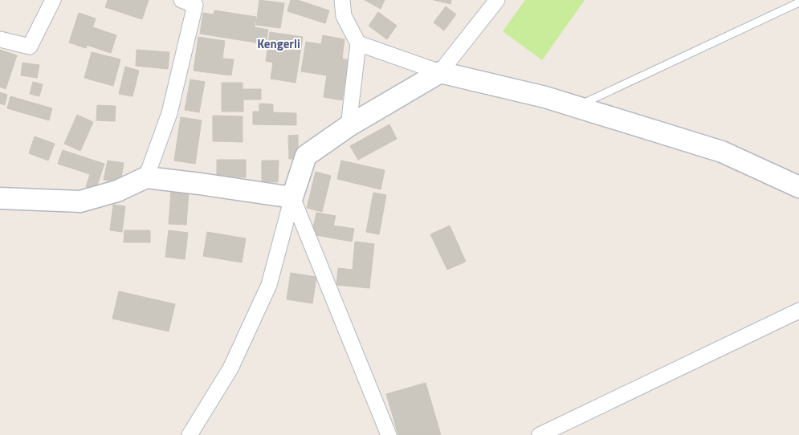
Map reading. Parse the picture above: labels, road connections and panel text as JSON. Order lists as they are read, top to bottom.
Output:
{
  "districts": ["Kengerli"]
}
